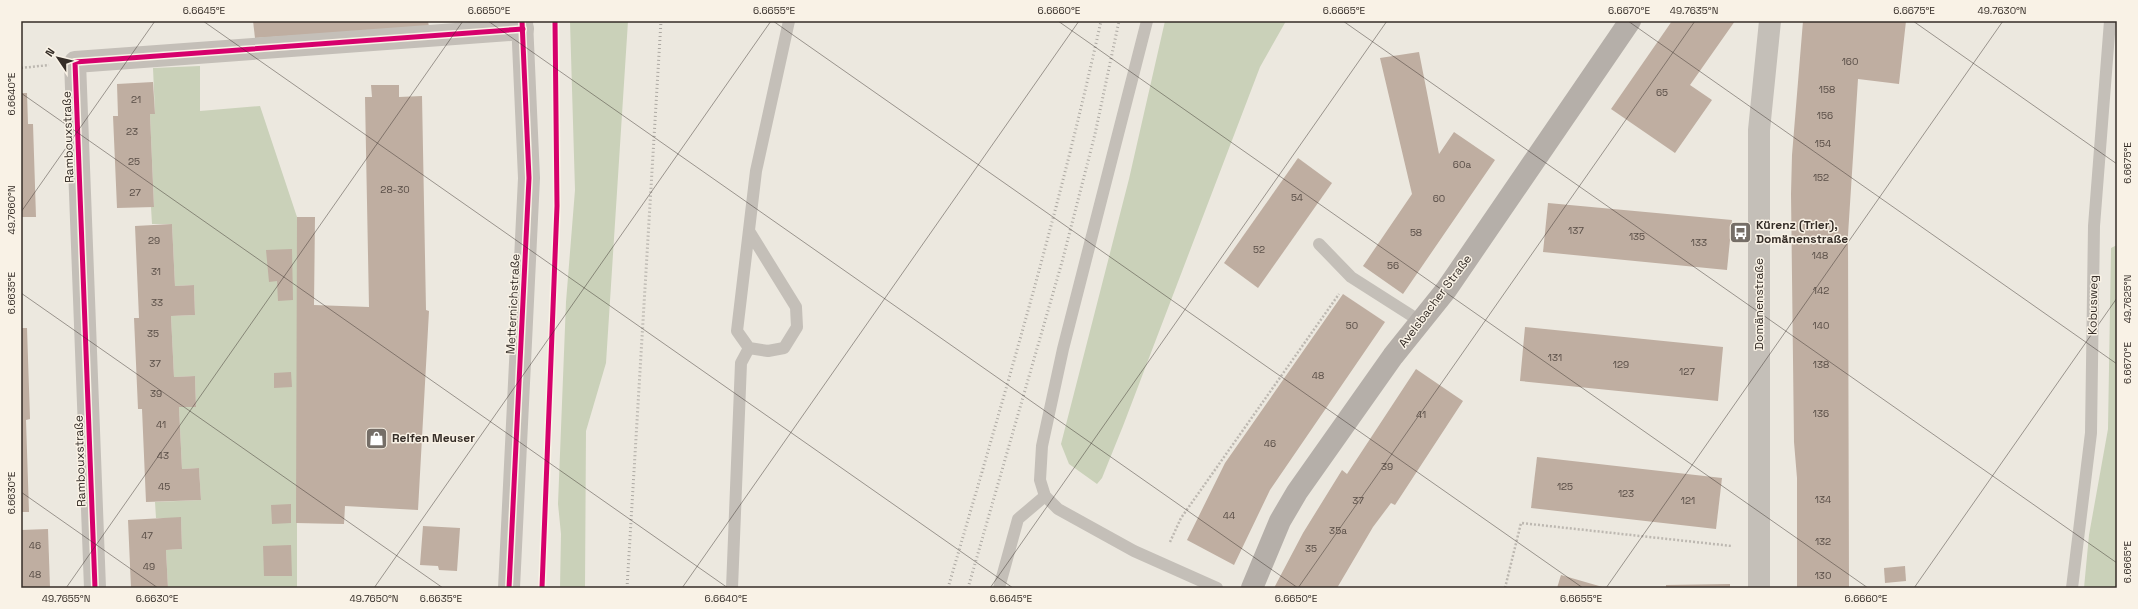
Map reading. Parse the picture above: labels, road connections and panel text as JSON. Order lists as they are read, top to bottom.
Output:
{
  "streets": {
    "main road": ["Avelsbacher Straße"],
    "street": ["Rambouxstraße", "Metternichstraße", "Domänenstraße"],
    "lane": ["Kobusweg"]
  },
  "crossings": [
    ["Rambouxstraße", "Metternichstraße"]
  ],
  "places": {
    "bus stop": ["Kürenz (Trier), Domänenstraße"],
    "shop": ["Reifen Meuser"]
  },
  "house_numbers": [
    "160",
    "158",
    "65",
    "21",
    "156",
    "23",
    "154",
    "25",
    "60a",
    "152",
    "28-30",
    "27",
    "54",
    "60",
    "137",
    "58",
    "135",
    "29",
    "133",
    "52",
    "148",
    "56",
    "31",
    "142",
    "33",
    "50",
    "140",
    "35",
    "131",
    "37",
    "129",
    "138",
    "127",
    "48",
    "39",
    "136",
    "41",
    "41",
    "46",
    "43",
    "39",
    "45",
    "125",
    "123",
    "134",
    "37",
    "121",
    "44",
    "35a",
    "47",
    "132",
    "46",
    "35",
    "49",
    "48",
    "130"
  ],
  "north": "top left",
  "coordinates": [
    "6.6645°E",
    "6.6650°E",
    "6.6655°E",
    "6.6660°E",
    "6.6665°E",
    "6.6670°E",
    "49.7635°N",
    "6.6675°E",
    "49.7630°N",
    "6.6640°E",
    "49.7660°N",
    "6.6635°E",
    "49.7625°N",
    "6.6630°E",
    "49.7655°N",
    "49.7650°N"
  ]
}
